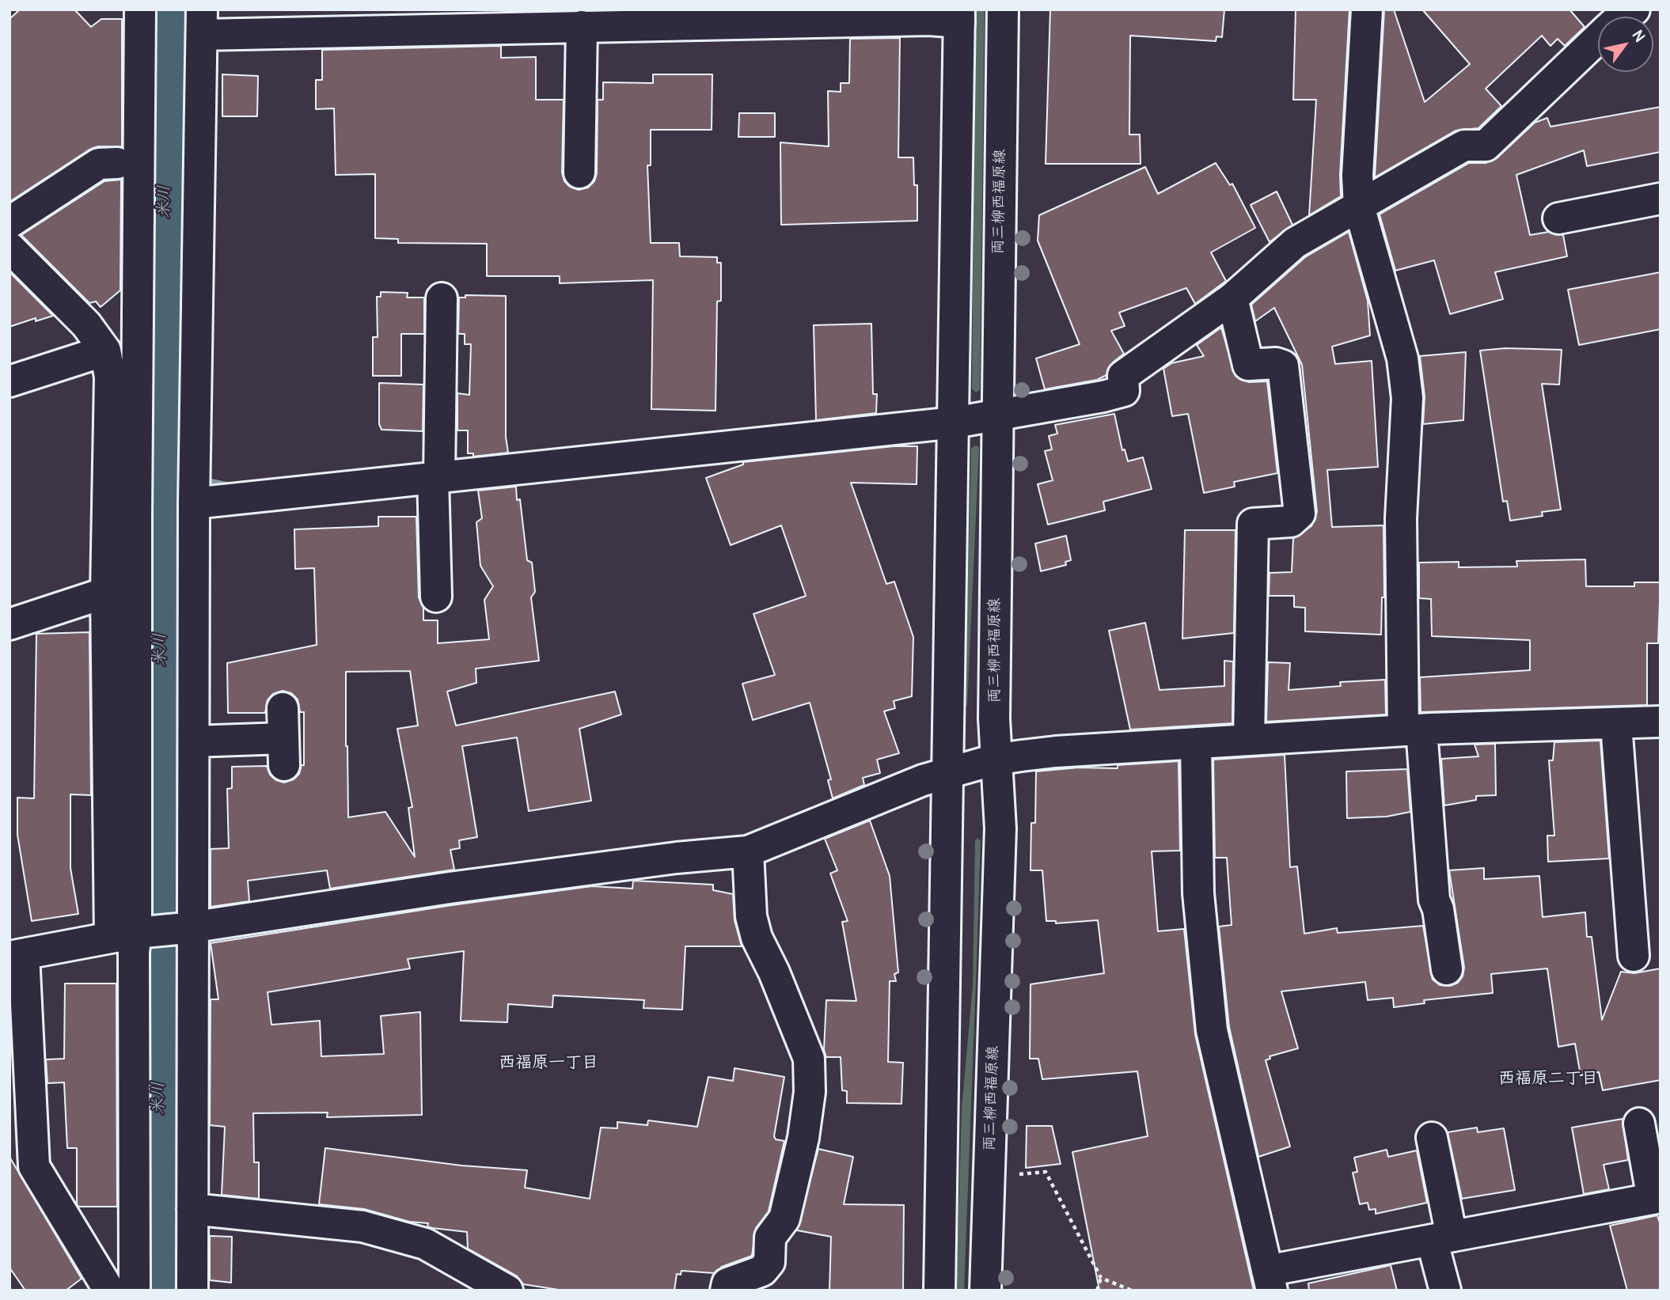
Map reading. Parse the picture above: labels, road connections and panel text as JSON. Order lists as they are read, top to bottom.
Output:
{
  "streets": {
    "street": ["両三柳西福原線"]
  },
  "districts": ["西福原一丁目", "西福原二丁目"],
  "water": ["米川"],
  "north": "top right"
}
